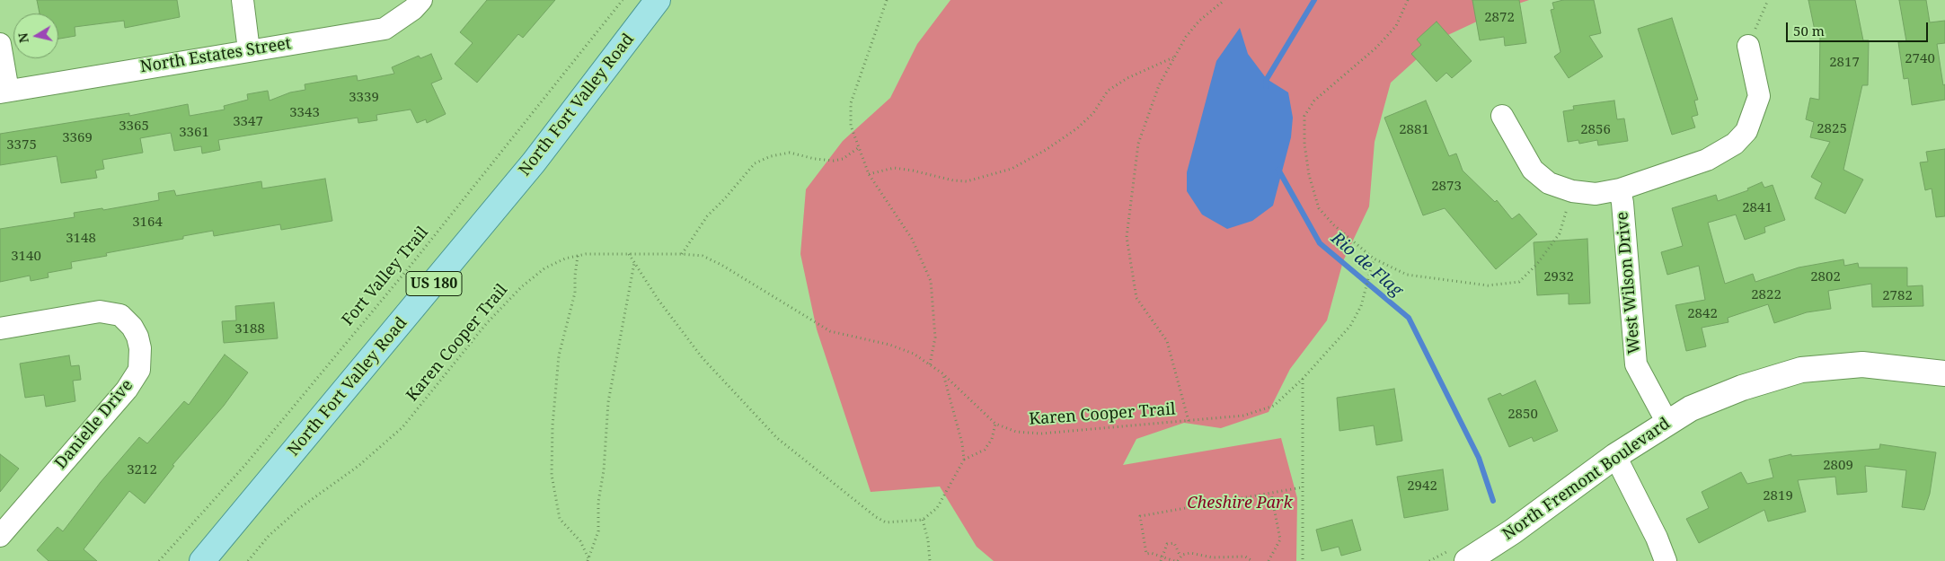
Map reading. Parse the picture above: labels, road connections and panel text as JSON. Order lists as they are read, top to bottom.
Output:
{
  "streets": {
    "main road": ["North Fort Valley Road", "US 180"],
    "street": [
      "North Estates Street",
      "West Wilson Drive",
      "Danielle Drive",
      "North Fremont Boulevard"
    ],
    "path": ["Fort Valley Trail", "Karen Cooper Trail"]
  },
  "crossings": [
    ["West Wilson Drive", "North Fremont Boulevard"]
  ],
  "water": ["Rio de Flag"],
  "parks": ["Cheshire Park"],
  "house_numbers": [
    "2872",
    "2740",
    "2817",
    "3339",
    "3343",
    "3347",
    "3365",
    "2825",
    "2881",
    "2856",
    "3361",
    "3369",
    "3375",
    "2873",
    "2841",
    "3164",
    "3148",
    "3140",
    "2932",
    "2802",
    "2822",
    "2782",
    "2842",
    "3188",
    "2850",
    "2809",
    "3212",
    "2942",
    "2819"
  ],
  "scale_bar": "50 m",
  "north": "left"
}
